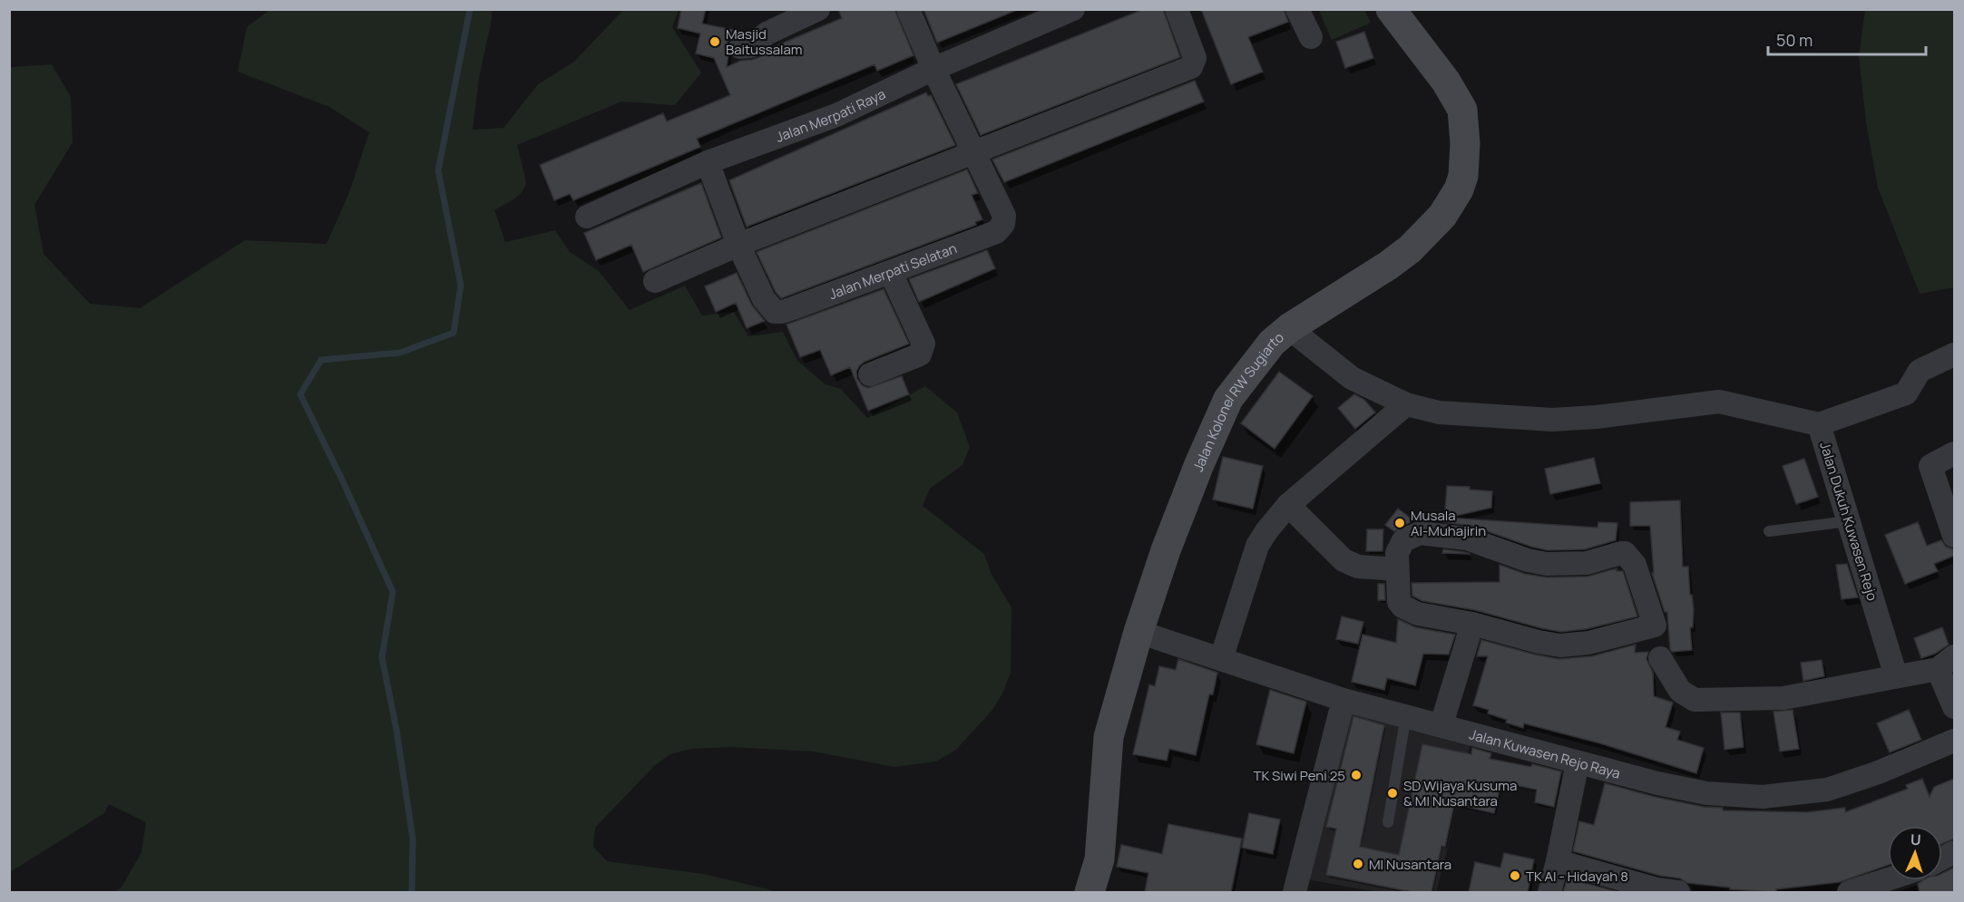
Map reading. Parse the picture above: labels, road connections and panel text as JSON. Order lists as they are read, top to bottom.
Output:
{
  "streets": {
    "main road": ["Jalan Kolonel RW Sugiarto"],
    "street": [
      "Jalan Merpati Raya",
      "Jalan Merpati Selatan",
      "Jalan Dukuh Kuwasen Rejo",
      "Jalan Kuwasen Rejo Raya"
    ]
  },
  "crossings": [
    ["Jalan Merpati Raya", "Jalan Merpati Selatan"],
    ["Jalan Kolonel RW Sugiarto", "Jalan Kuwasen Rejo Raya"]
  ],
  "places": [
    "Masjid Baitussalam",
    "Musala Al-Muhajirin",
    "TK Siwi Peni 25",
    "SD Wijaya Kusuma & MI Nusantara",
    "MI Nusantara",
    "TK Al - Hidayah 8"
  ],
  "scale_bar": "50 m",
  "north": "top"
}
